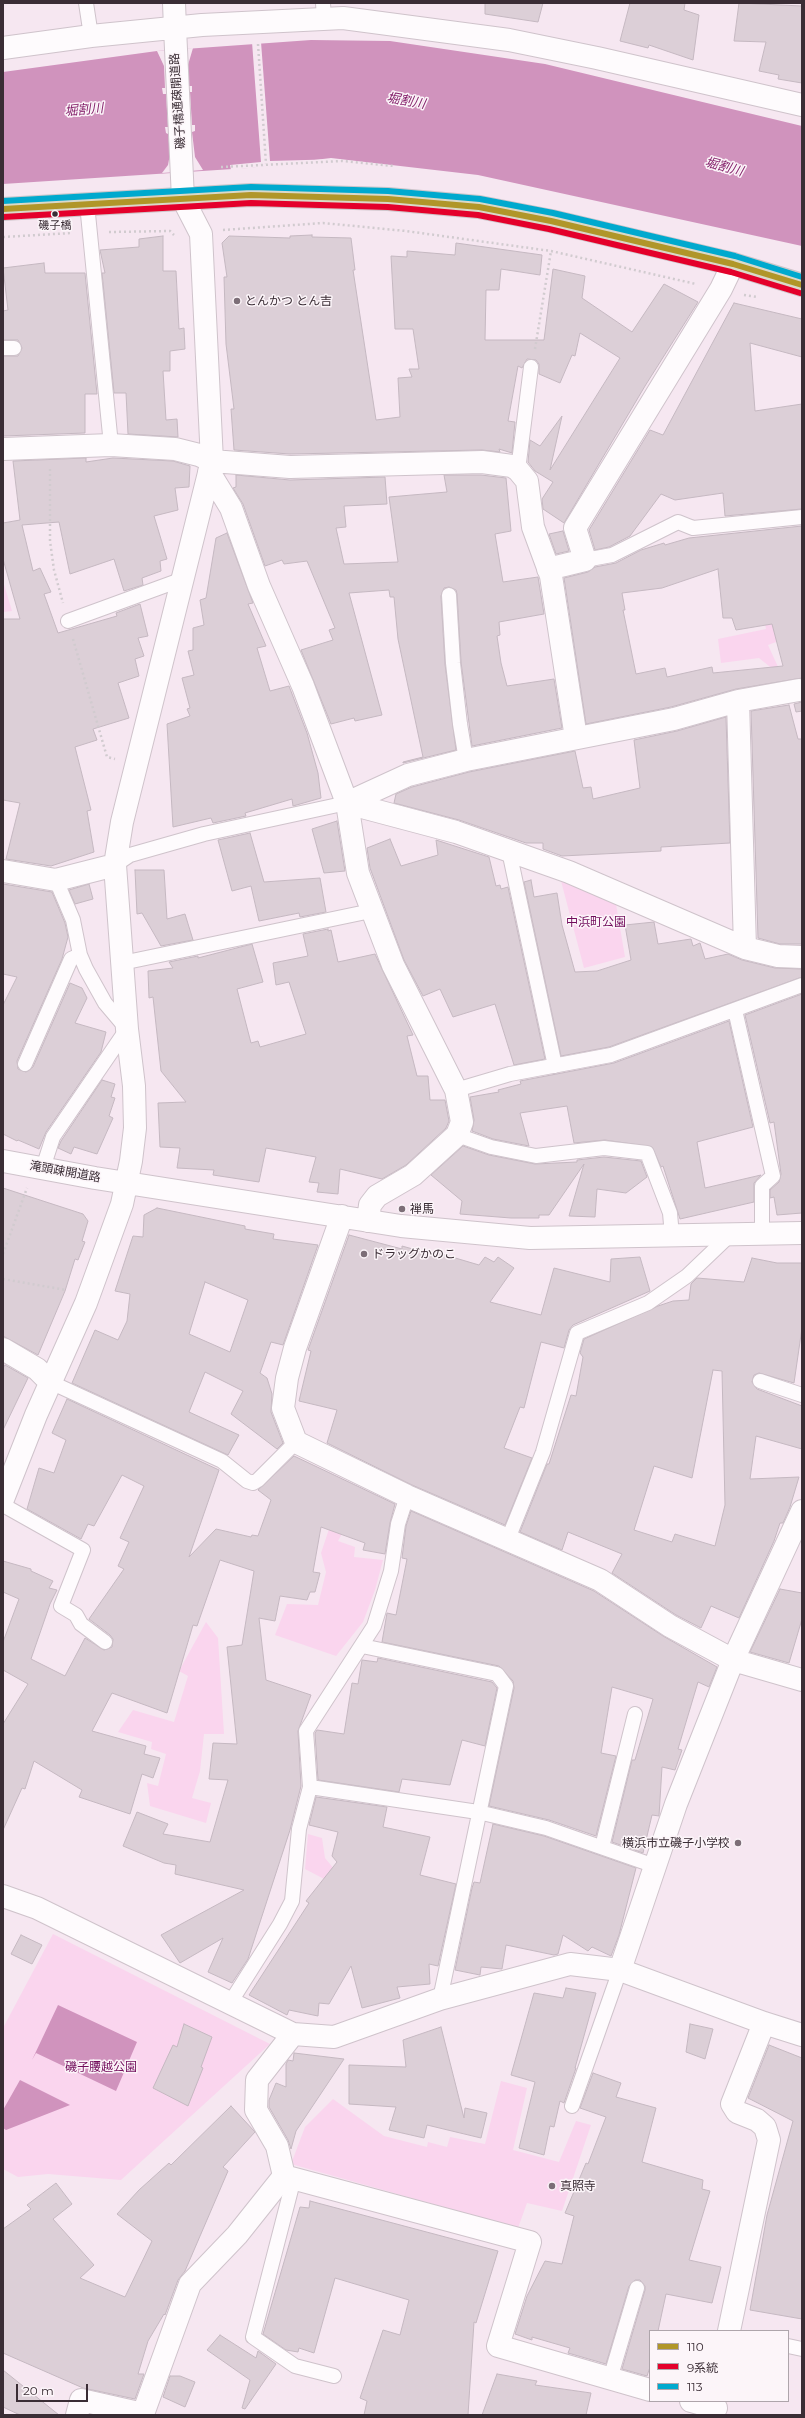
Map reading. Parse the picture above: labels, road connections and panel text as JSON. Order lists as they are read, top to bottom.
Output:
{
  "streets": {
    "street": ["磯子橋通疎開道路", "滝頭疎開道路"]
  },
  "water": ["堀割川"],
  "parks": ["中浜町公園", "磯子腰越公園"],
  "places": [
    "磯子橋",
    "とんかつ とん吉",
    "禅馬",
    "ドラッグかのこ",
    "横浜市立磯子小学校",
    "真照寺"
  ],
  "lines": ["transit line 113", "transit line 110", "transit line 9系統"],
  "legend": ["110", "9系統", "113"],
  "scale_bar": "20 m"
}
